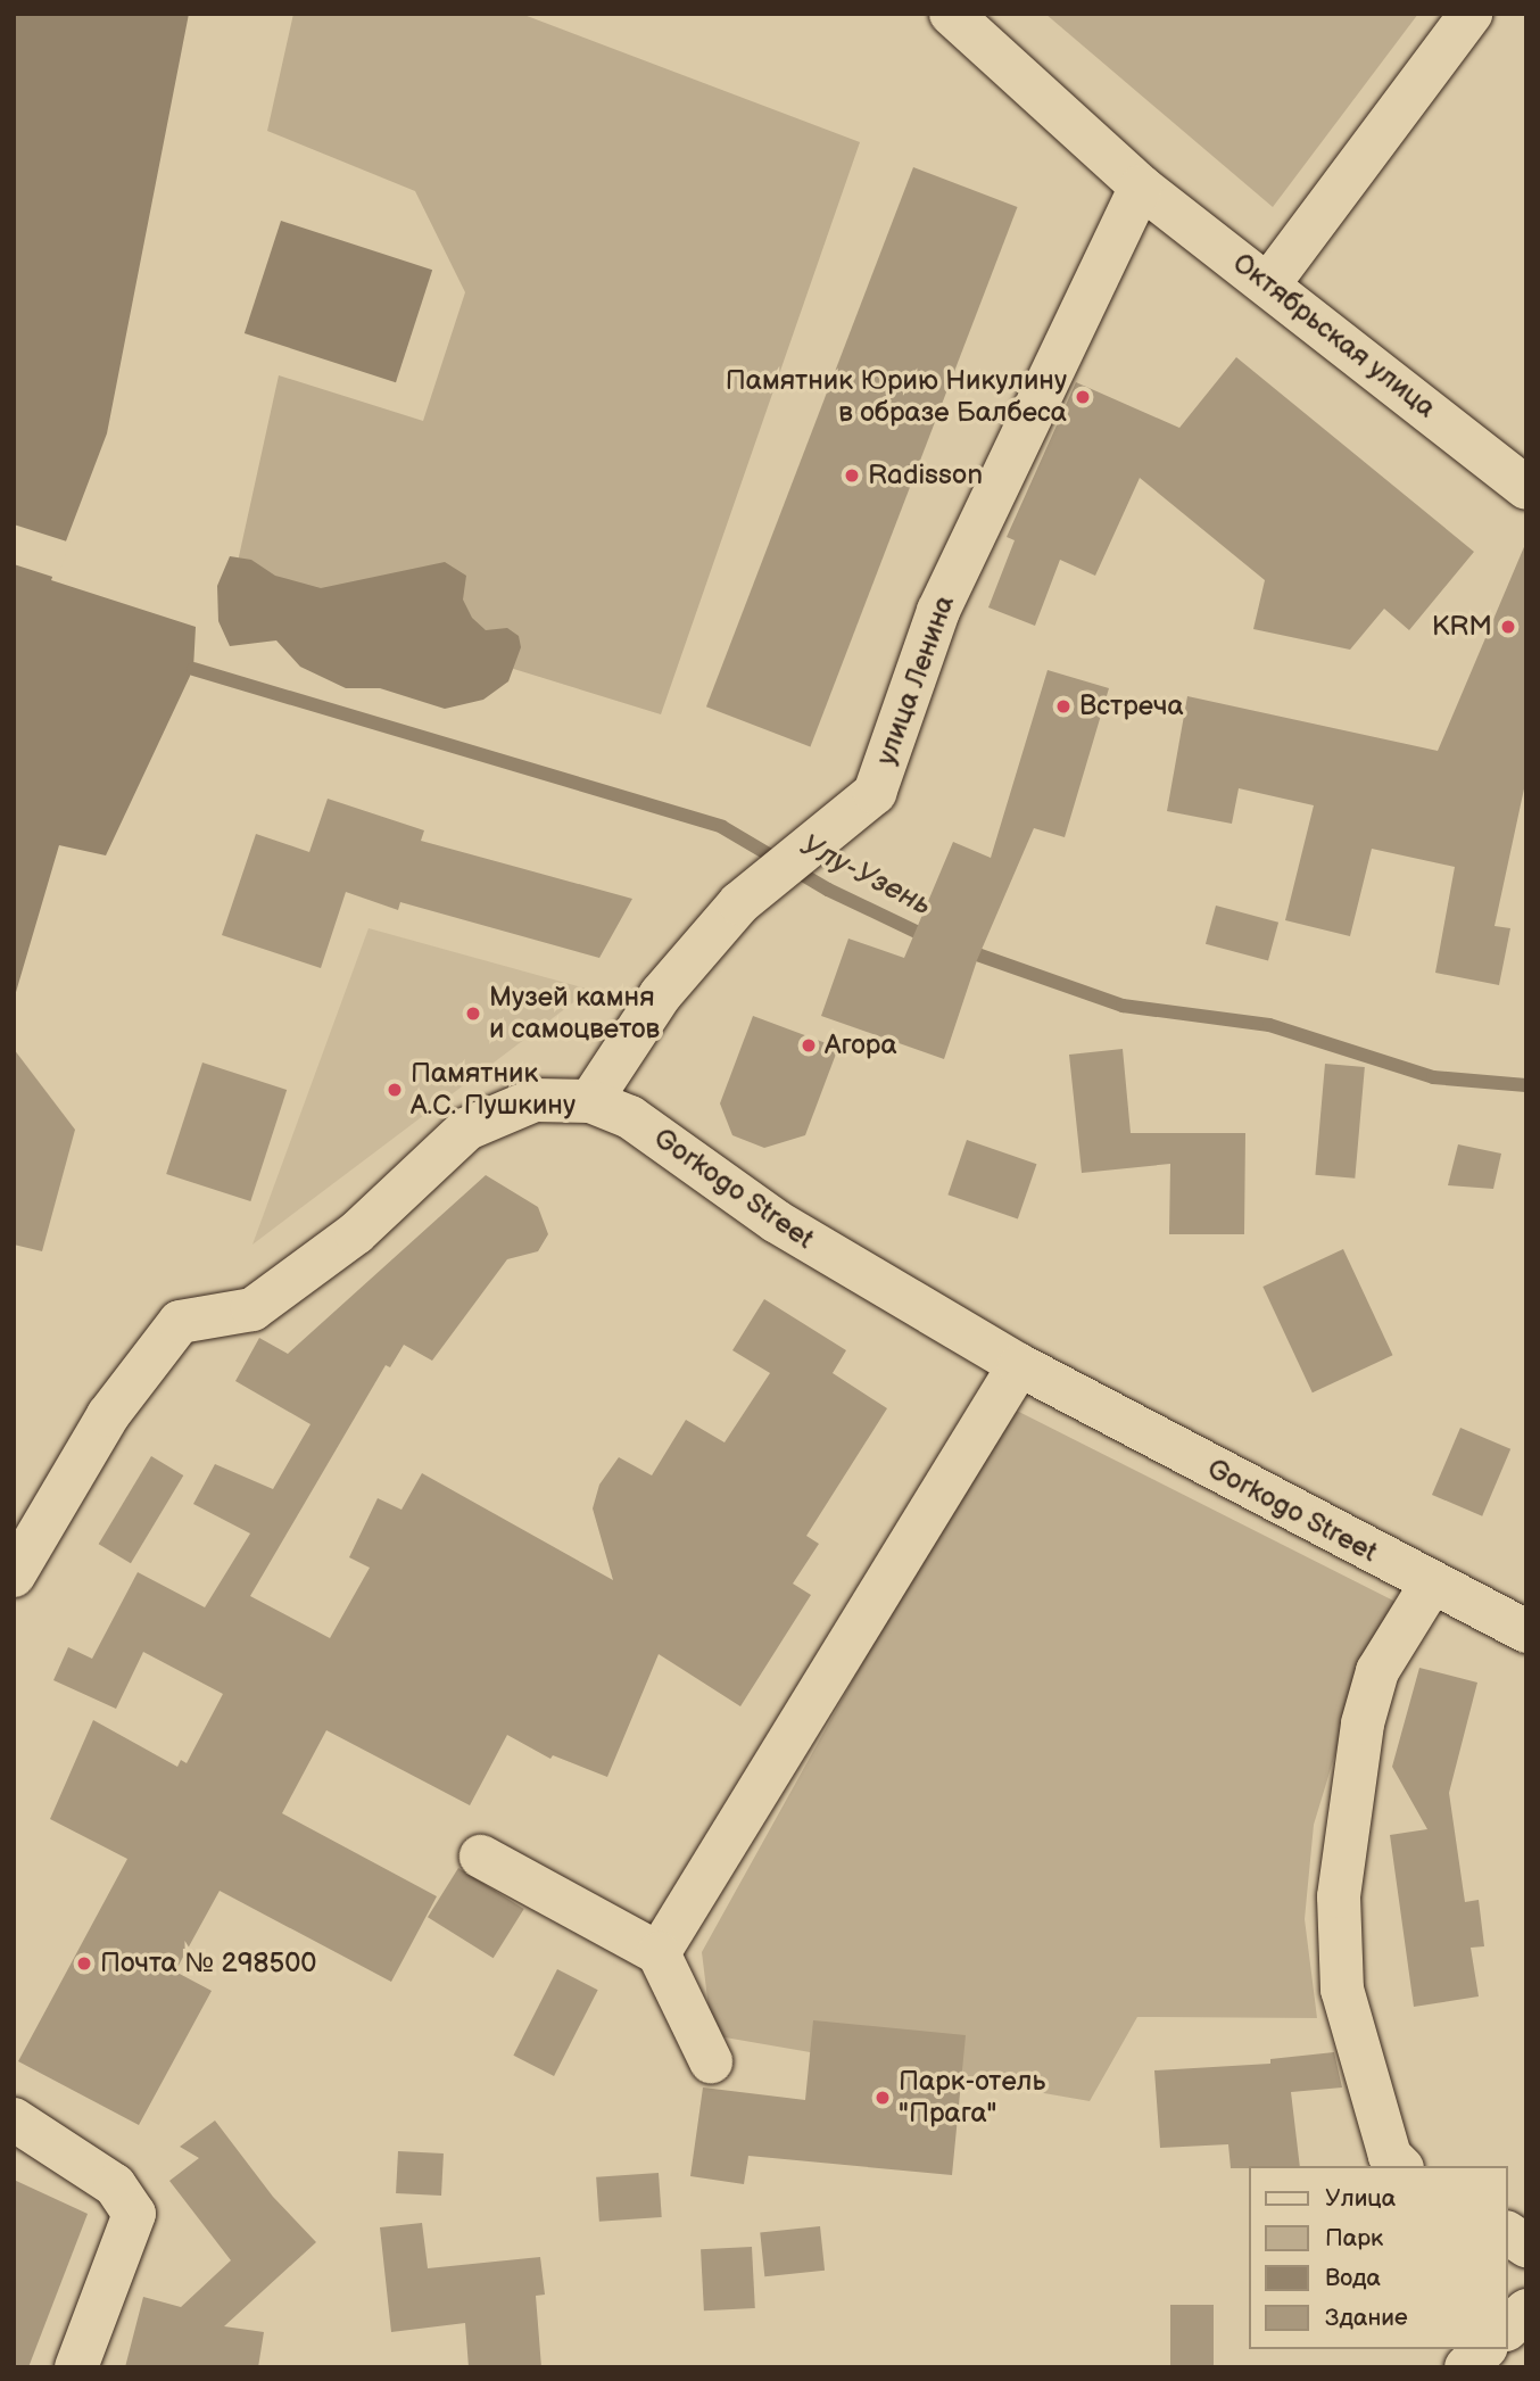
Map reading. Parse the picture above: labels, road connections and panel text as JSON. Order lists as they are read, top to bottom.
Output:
{
  "streets": {
    "street": ["Октябрьская улица", "улица Ленина", "Gorkogo Street"]
  },
  "crossings": [
    ["Октябрьская улица", "улица Ленина"],
    ["улица Ленина", "Gorkogo Street"]
  ],
  "water": ["Улу-Узень"],
  "places": [
    "Памятник Юрию Никулину в образе Балбеса",
    "Radisson",
    "KRM",
    "Встреча",
    "Музей камня и самоцветов",
    "Агора",
    "Памятник А.С. Пушкину",
    "Почта № 298500",
    "Парк-отель \"Прага\""
  ],
  "legend": [
    "Улица",
    "Парк",
    "Вода",
    "Здание"
  ]
}
